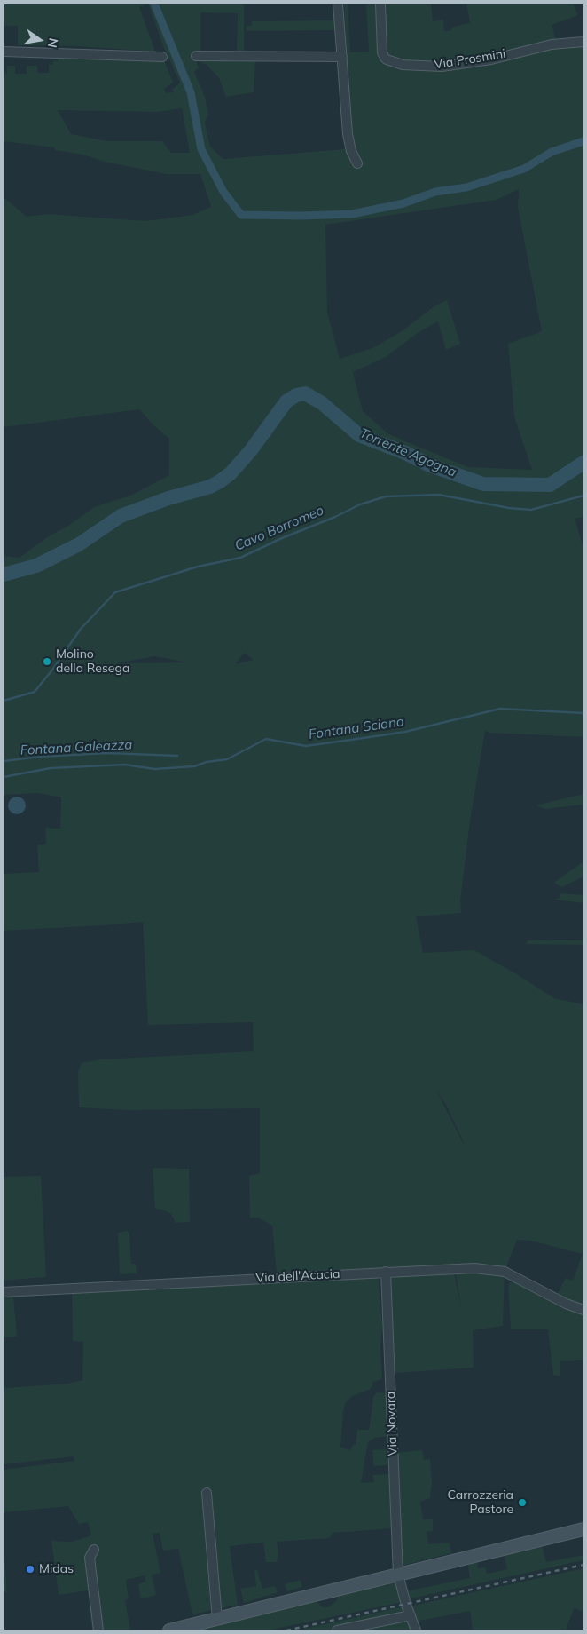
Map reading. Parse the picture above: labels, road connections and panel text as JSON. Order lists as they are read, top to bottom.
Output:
{
  "streets": {
    "street": ["Via Prosmini", "Via dell'Acacia", "Via Novara"]
  },
  "crossings": [
    ["Via dell'Acacia", "Via Novara"]
  ],
  "water": [
    "Torrente Agogna",
    "Cavo Borromeo",
    "Fontana Sciana",
    "Fontana Galeazza"
  ],
  "places": ["Molino della Resega", "Carrozzeria Pastore", "Midas"],
  "north": "right"
}
